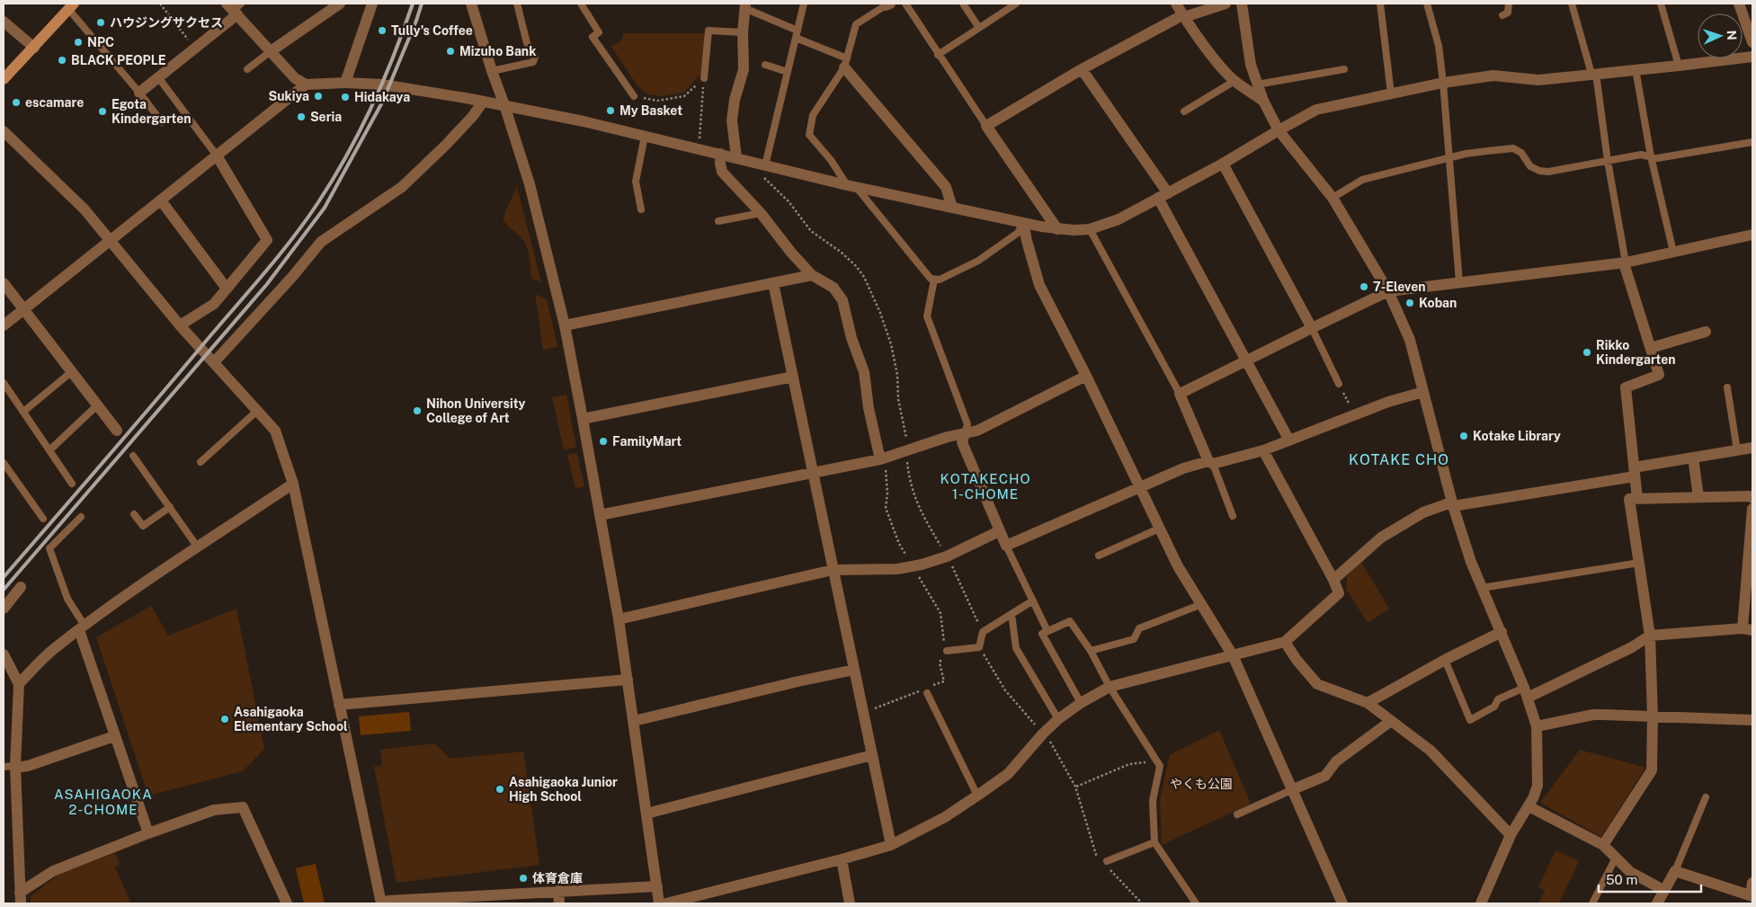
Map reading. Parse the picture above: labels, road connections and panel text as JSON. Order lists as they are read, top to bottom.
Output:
{
  "districts": ["KOTAKE CHO", "KOTAKECHO 1-CHOME", "ASAHIGAOKA 2-CHOME"],
  "parks": ["やくも公園"],
  "places": [
    "ハウジングサクセス",
    "Tully's Coffee",
    "NPC",
    "Mizuho Bank",
    "BLACK PEOPLE",
    "Sukiya",
    "Hidakaya",
    "escamare",
    "My Basket",
    "Egota Kindergarten",
    "Seria",
    "7-Eleven",
    "Koban",
    "Rikko Kindergarten",
    "Nihon University College of Art",
    "Kotake Library",
    "FamilyMart",
    "Asahigaoka Elementary School",
    "Asahigaoka Junior High School",
    "体育倉庫"
  ],
  "scale_bar": "50 m",
  "north": "right"
}
